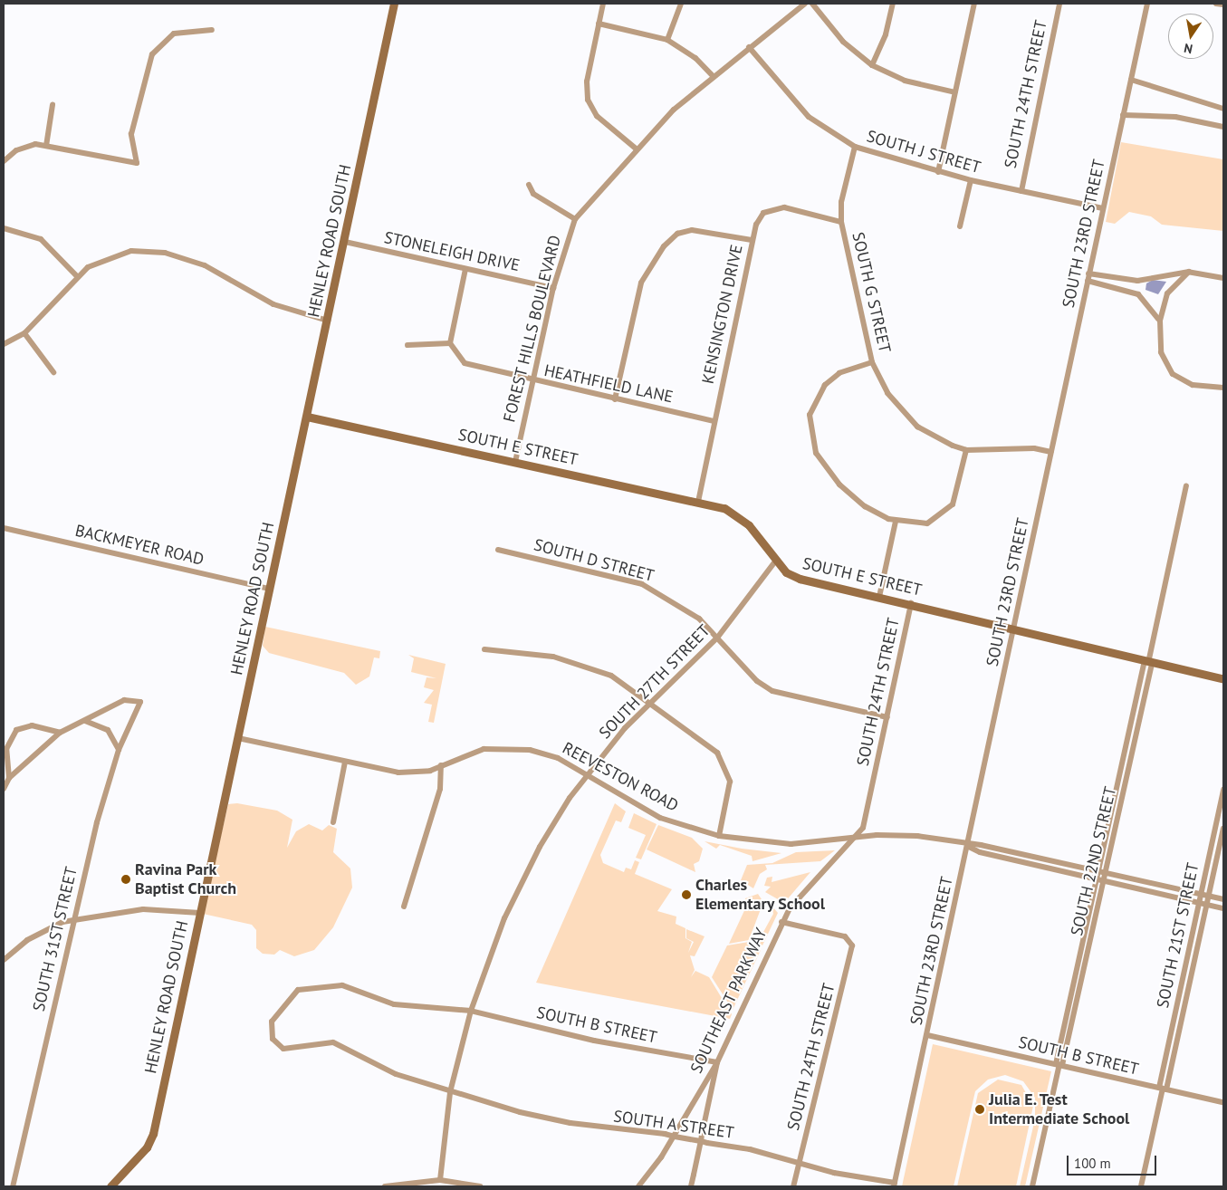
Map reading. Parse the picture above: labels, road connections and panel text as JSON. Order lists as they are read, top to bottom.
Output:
{
  "streets": {
    "street": [
      "SOUTH 24TH STREET",
      "SOUTH J STREET",
      "SOUTH 23RD STREET",
      "HENLEY ROAD SOUTH",
      "STONELEIGH DRIVE",
      "SOUTH G STREET",
      "KENSINGTON DRIVE",
      "FOREST HILLS BOULEVARD",
      "HEATHFIELD LANE",
      "SOUTH E STREET",
      "BACKMEYER ROAD",
      "SOUTH D STREET",
      "SOUTH 27TH STREET",
      "REEVESTON ROAD",
      "SOUTH 22ND STREET",
      "SOUTH 21ST STREET",
      "SOUTH 31ST STREET",
      "SOUTHEAST PARKWAY",
      "SOUTH B STREET",
      "SOUTH A STREET"
    ]
  },
  "crossings": [
    ["SOUTH 24TH STREET", "SOUTH J STREET"],
    ["SOUTH 24TH STREET", "SOUTH E STREET"],
    ["SOUTH 24TH STREET", "SOUTH D STREET"],
    ["SOUTH 24TH STREET", "REEVESTON ROAD"],
    ["SOUTH 24TH STREET", "SOUTHEAST PARKWAY"],
    ["SOUTH 24TH STREET", "SOUTH A STREET"],
    ["SOUTH J STREET", "SOUTH 23RD STREET"],
    ["SOUTH J STREET", "SOUTH G STREET"],
    ["SOUTH J STREET", "FOREST HILLS BOULEVARD"],
    ["SOUTH 23RD STREET", "SOUTH G STREET"],
    ["SOUTH 23RD STREET", "SOUTH E STREET"],
    ["SOUTH 23RD STREET", "REEVESTON ROAD"],
    ["SOUTH 23RD STREET", "SOUTH B STREET"],
    ["SOUTH 23RD STREET", "SOUTH A STREET"],
    ["HENLEY ROAD SOUTH", "STONELEIGH DRIVE"],
    ["HENLEY ROAD SOUTH", "SOUTH E STREET"],
    ["HENLEY ROAD SOUTH", "BACKMEYER ROAD"],
    ["HENLEY ROAD SOUTH", "REEVESTON ROAD"],
    ["STONELEIGH DRIVE", "FOREST HILLS BOULEVARD"],
    ["SOUTH G STREET", "KENSINGTON DRIVE"],
    ["KENSINGTON DRIVE", "HEATHFIELD LANE"],
    ["KENSINGTON DRIVE", "SOUTH E STREET"],
    ["FOREST HILLS BOULEVARD", "HEATHFIELD LANE"],
    ["FOREST HILLS BOULEVARD", "SOUTH E STREET"],
    ["SOUTH E STREET", "SOUTH 27TH STREET"],
    ["SOUTH E STREET", "SOUTH 22ND STREET"],
    ["SOUTH D STREET", "SOUTH 27TH STREET"],
    ["SOUTH 27TH STREET", "REEVESTON ROAD"],
    ["SOUTH 27TH STREET", "SOUTH B STREET"],
    ["SOUTH 27TH STREET", "SOUTH A STREET"],
    ["REEVESTON ROAD", "SOUTH 22ND STREET"],
    ["REEVESTON ROAD", "SOUTH 21ST STREET"],
    ["REEVESTON ROAD", "SOUTHEAST PARKWAY"],
    ["SOUTH 22ND STREET", "SOUTH B STREET"],
    ["SOUTH 21ST STREET", "SOUTH B STREET"],
    ["SOUTHEAST PARKWAY", "SOUTH B STREET"],
    ["SOUTHEAST PARKWAY", "SOUTH A STREET"],
    ["SOUTH B STREET", "SOUTH A STREET"]
  ],
  "places": ["Ravina Park Baptist Church", "Charles Elementary School", "Julia E. Test Intermediate School"],
  "scale_bar": "100 m",
  "north": "bottom"
}
